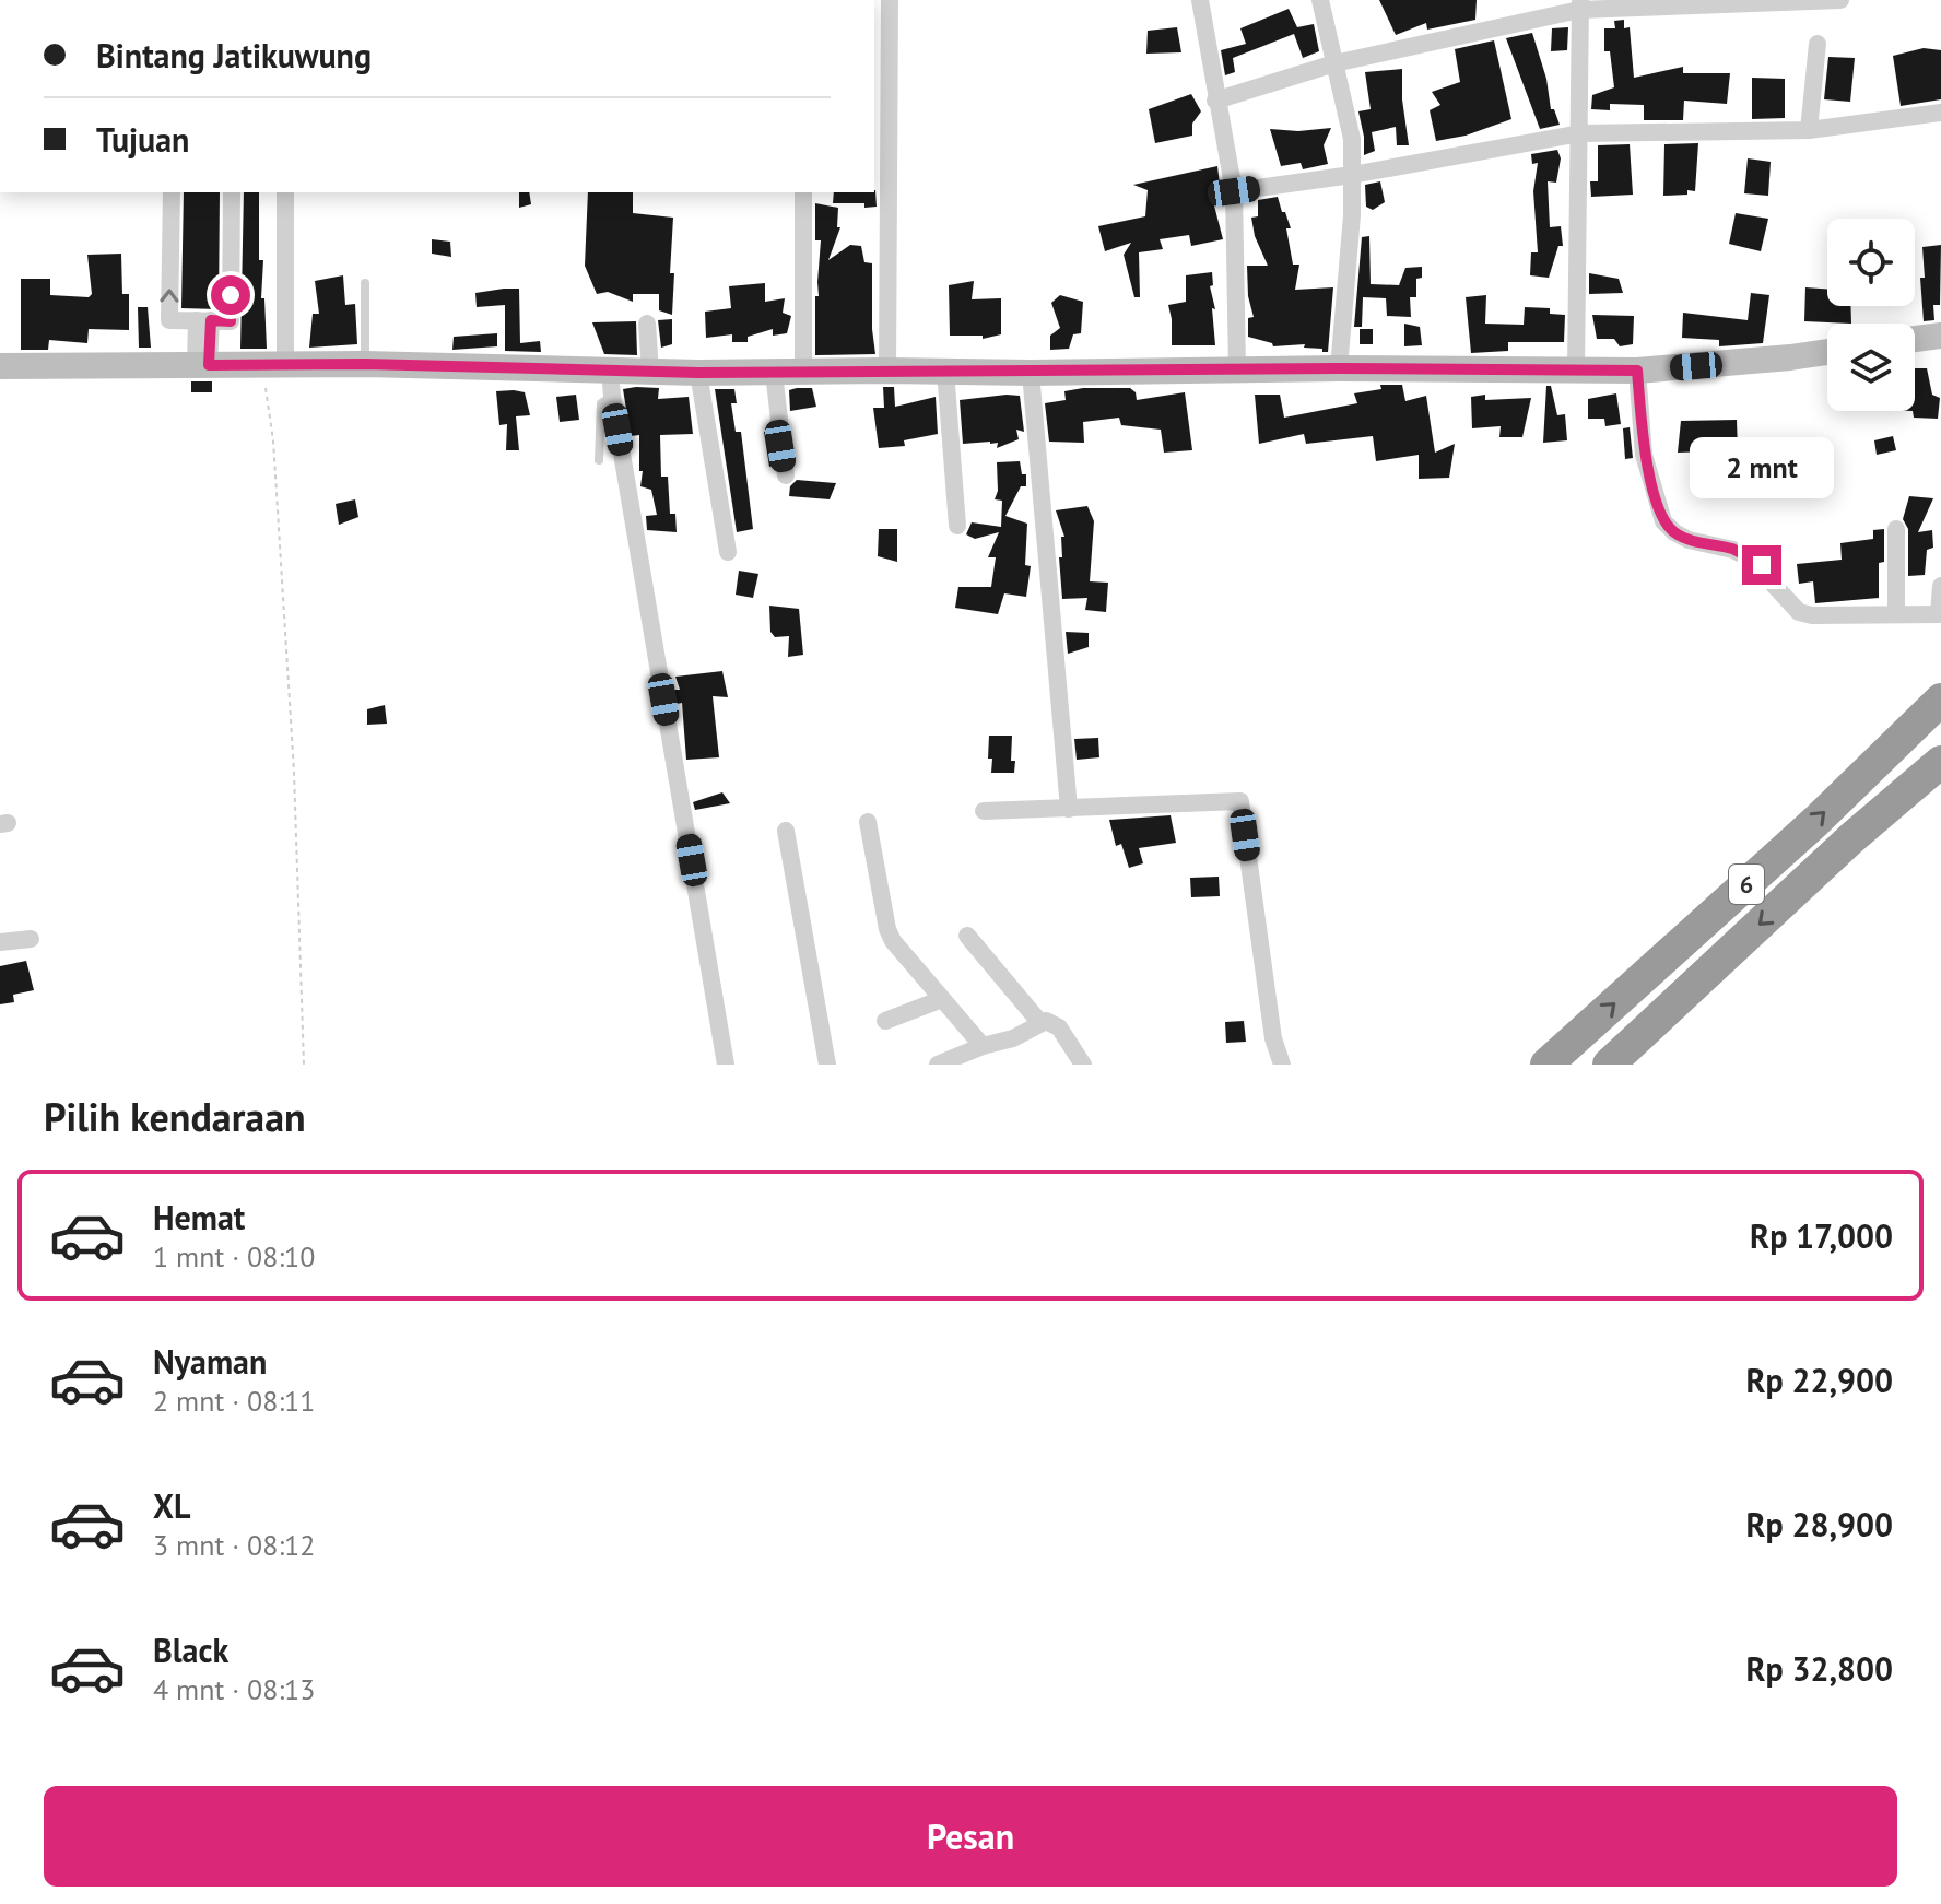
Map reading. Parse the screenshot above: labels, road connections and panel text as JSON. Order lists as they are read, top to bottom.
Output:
{
  "streets": {
    "highway": ["6"]
  },
  "page": {
    "banner": ["Bintang Jatikuwung", "Tujuan"],
    "bubble": "2 mnt",
    "heading": "Pilih kendaraan",
    "list": [
      {
        "name": "Hemat",
        "note": "1 mnt · 08:10",
        "value": "Rp 17,000"
      },
      {
        "name": "Nyaman",
        "note": "2 mnt · 08:11",
        "value": "Rp 22,900"
      },
      {
        "name": "XL",
        "note": "3 mnt · 08:12",
        "value": "Rp 28,900"
      },
      {
        "name": "Black",
        "note": "4 mnt · 08:13",
        "value": "Rp 32,800"
      }
    ],
    "buttons": "Pesan"
  }
}
